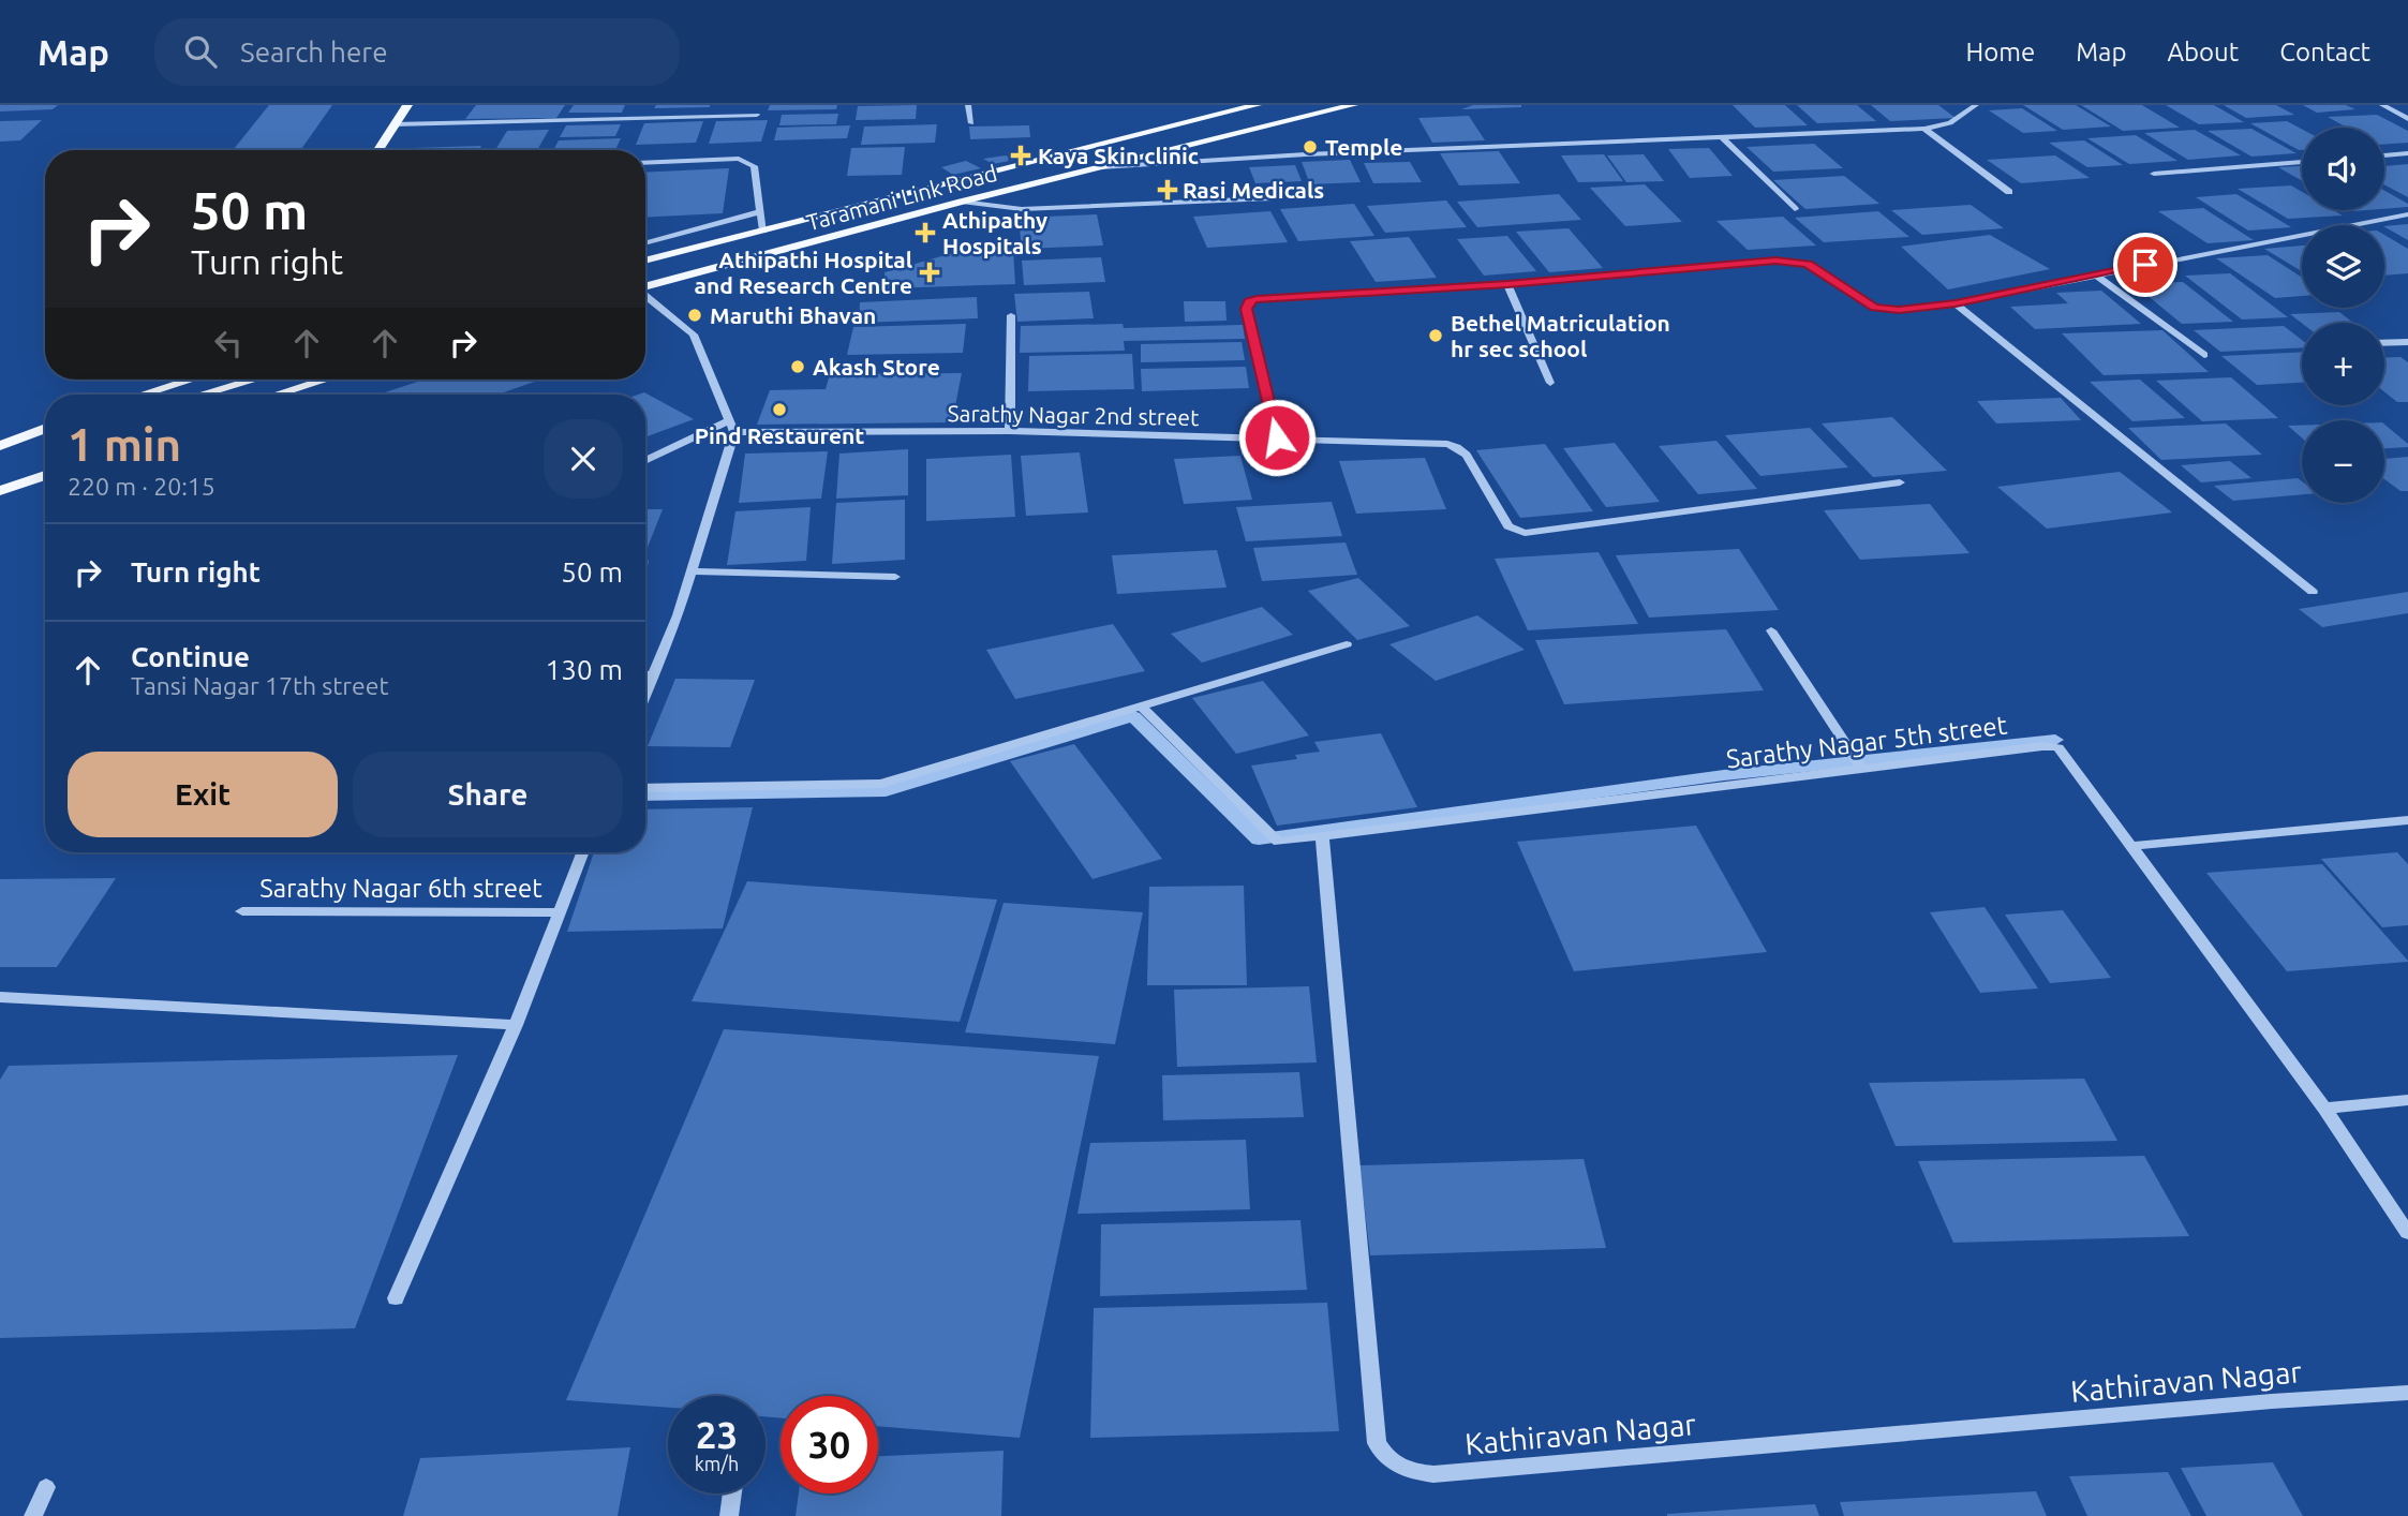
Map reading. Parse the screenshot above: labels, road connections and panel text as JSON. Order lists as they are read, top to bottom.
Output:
{
  "streets": {
    "main road": ["Taramani Link Road"],
    "street": [
      "Sarathy Nagar 2nd street",
      "Sarathy Nagar 5th street",
      "Sarathy Nagar 6th street",
      "Kathiravan Nagar"
    ]
  },
  "crossings": [
    ["Sarathy Nagar 5th street", "Kathiravan Nagar"]
  ],
  "places": {
    "other": [
      "Temple",
      "Maruthi Bhavan",
      "Bethel Matriculation hr sec school",
      "Akash Store",
      "Pind Restaurent"
    ],
    "health": [
      "Kaya Skin clinic",
      "Rasi Medicals",
      "Athipathy Hospitals",
      "Athipathi Hospital and Research Centre"
    ]
  },
  "page": {
    "header": "Map",
    "search": "Search here",
    "nav": [
      "Home",
      "Map",
      "About",
      "Contact"
    ],
    "map_buttons": ["+", "−"],
    "turn": ["50 m", "Turn right"],
    "heading": ["1 min", "220 m · 20:15"],
    "list": [
      {
        "name": "Turn right",
        "value": "50 m"
      },
      {
        "name": "Continue",
        "note": "Tansi Nagar 17th street",
        "value": "130 m"
      }
    ],
    "buttons": ["Exit", "Share"],
    "speed": "23 km/h",
    "limit": "30"
  }
}
